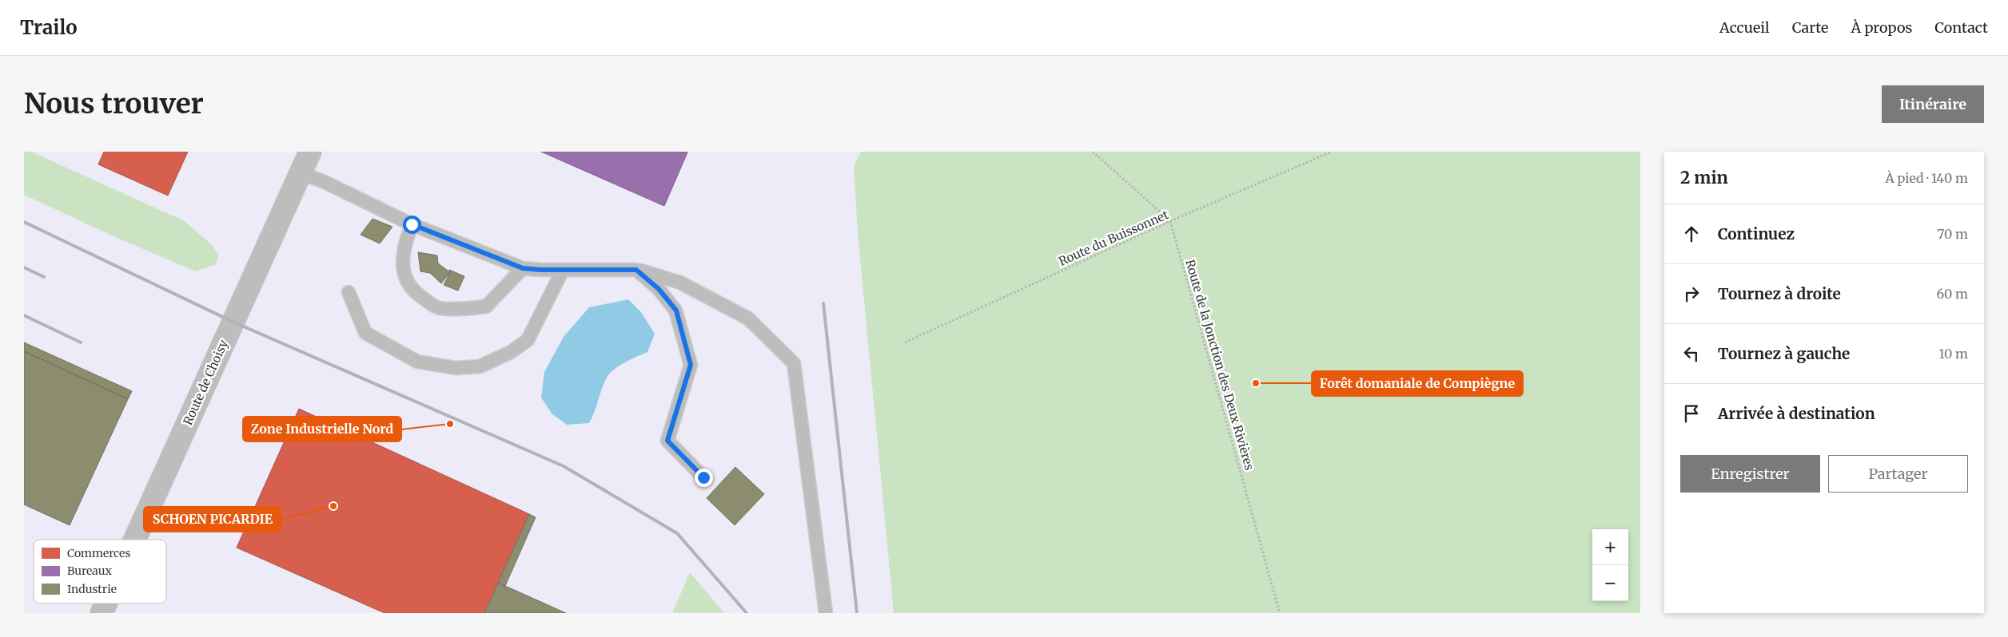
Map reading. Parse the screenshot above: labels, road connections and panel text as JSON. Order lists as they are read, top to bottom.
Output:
{
  "streets": {
    "street": ["Route de Choisy"],
    "path": ["Route du Buissonnet", "Route de la Jonction des Deux Rivières"]
  },
  "crossings": [
    ["Route du Buissonnet", "Route de la Jonction des Deux Rivières"]
  ],
  "places": ["Forêt domaniale de Compiègne", "Zone Industrielle Nord", "SCHOEN PICARDIE"],
  "legend": ["Commerces", "Bureaux", "Industrie"],
  "page": {
    "header": "Trailo",
    "nav": [
      "Accueil",
      "Carte",
      "À propos",
      "Contact"
    ],
    "buttons": [
      "Itinéraire",
      ["Enregistrer", "Partager"]
    ],
    "title": "Nous trouver",
    "heading": ["2 min", "À pied · 140 m"],
    "list": [
      ["Continuez", "70 m"],
      ["Tournez à droite", "60 m"],
      ["Tournez à gauche", "10 m"],
      "Arrivée à destination"
    ],
    "map_buttons": ["+", "−"]
  }
}
